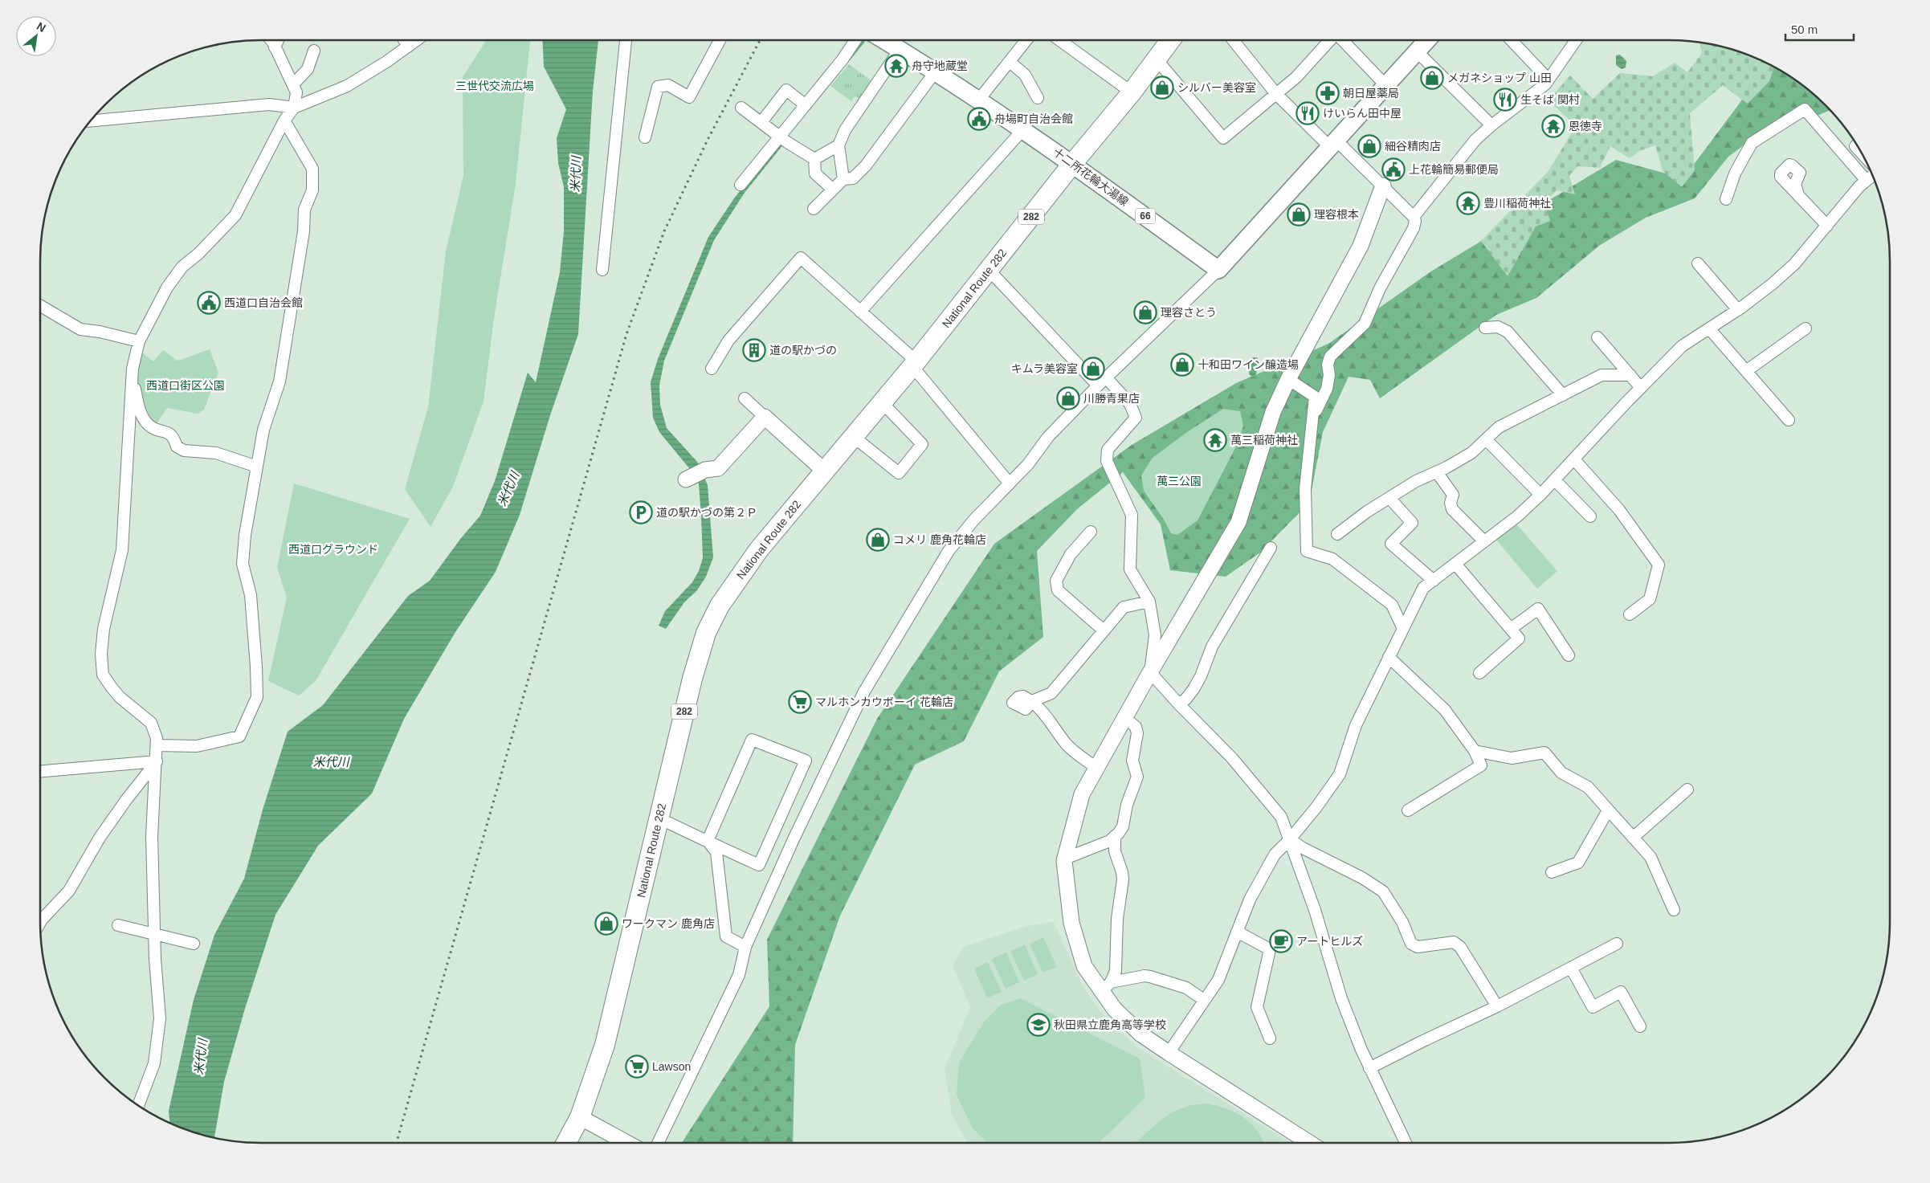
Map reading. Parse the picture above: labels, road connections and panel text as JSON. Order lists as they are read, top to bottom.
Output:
{
  "streets": {
    "highway": ["282", "National Route 282"],
    "main road": ["十二所花輪大湯線", "66"]
  },
  "crossings": [
    ["十二所花輪大湯線", "National Route 282"]
  ],
  "water": ["米代川"],
  "parks": [
    "三世代交流広場",
    "西道口街区公園",
    "萬三公園",
    "西道口グラウンド"
  ],
  "places": {
    "temple": [
      "舟守地蔵堂",
      "恩徳寺",
      "豊川稲荷神社",
      "萬三稲荷神社"
    ],
    "shop": [
      "メガネショップ 山田",
      "シルバー美容室",
      "細谷精肉店",
      "理容根本",
      "理容さとう",
      "十和田ワイン醸造場",
      "キムラ美容室",
      "川勝青果店",
      "コメリ 鹿角花輪店",
      "ワークマン 鹿角店"
    ],
    "pharmacy": ["朝日屋薬局"],
    "restaurant": ["生そば 関村", "けいらん田中屋"],
    "public building": ["舟場町自治会館", "上花輪簡易郵便局", "西道口自治会館"],
    "building": ["道の駅かづの"],
    "parking": ["道の駅かづの第２Ｐ"],
    "supermarket": ["マルホンカウボーイ 花輪店", "Lawson"],
    "cafe": ["アートヒルズ"],
    "school or university": ["秋田県立鹿角高等学校"]
  },
  "scale_bar": "50 m",
  "north": "top right"
}
